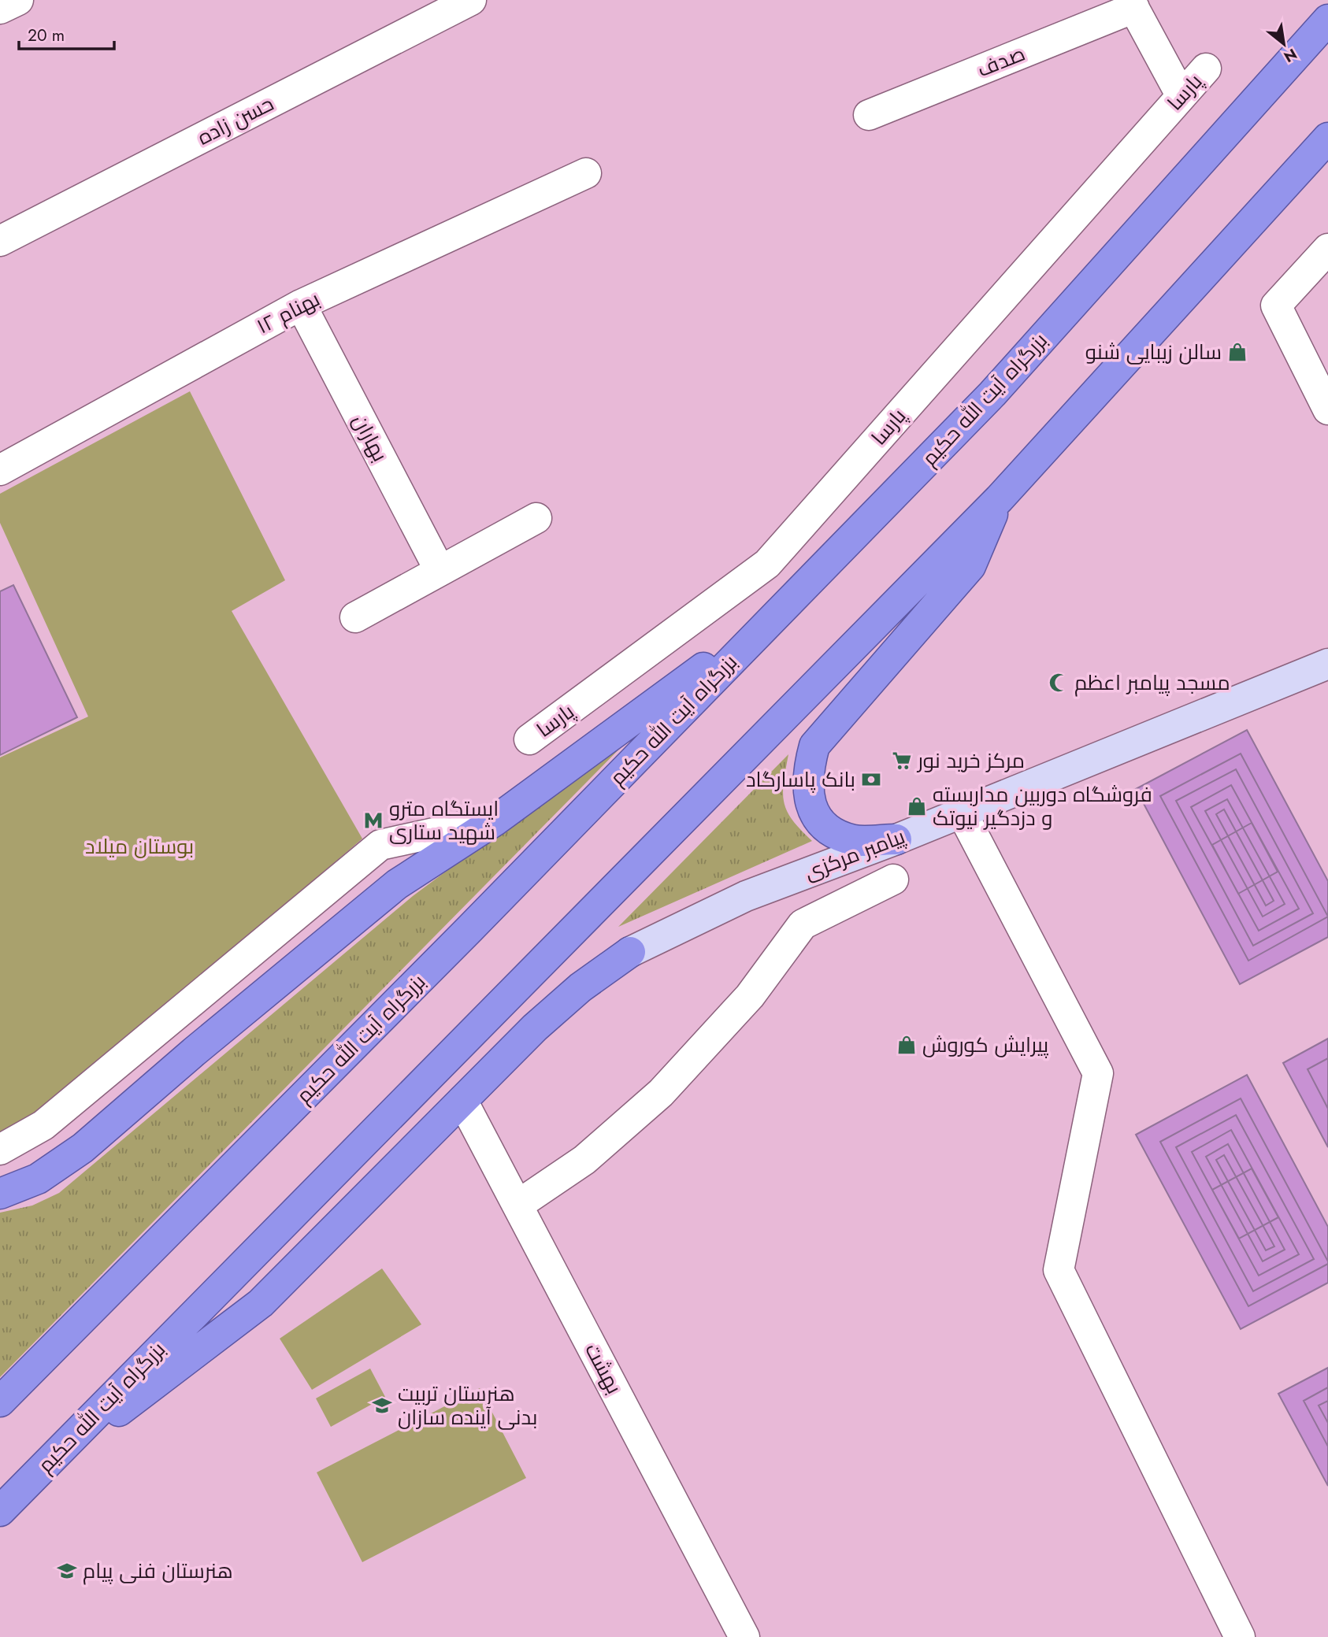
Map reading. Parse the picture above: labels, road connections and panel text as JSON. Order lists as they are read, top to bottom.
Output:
{
  "streets": {
    "highway": ["بزرگراه آیت الله حکیم"],
    "main road": ["پیامبر مرکزی"],
    "street": [
      "صدف",
      "پارسا",
      "حسن زاده",
      "بهنام ۱۲",
      "بهاران",
      "بهشت"
    ]
  },
  "crossings": [
    ["بهنام ۱۲", "بهاران"]
  ],
  "parks": ["بوستان میلاد"],
  "places": {
    "shop": ["سالن زیبایی شنو", "فروشگاه دوربین مداربسته و دزدگیر نیوتک‌", "پیرایش کوروش"],
    "mosque": ["مسجد پیامبر اعظم"],
    "supermarket": ["مرکز خرید نور"],
    "bank": ["بانک پاسارگاد"],
    "metro station": ["ایستگاه مترو شهید ستاری"],
    "school or university": ["هنرستان تربیت بدنی آینده سازان", "هنرستان فنی پیام"]
  },
  "scale_bar": "20 m",
  "north": "bottom right"
}
